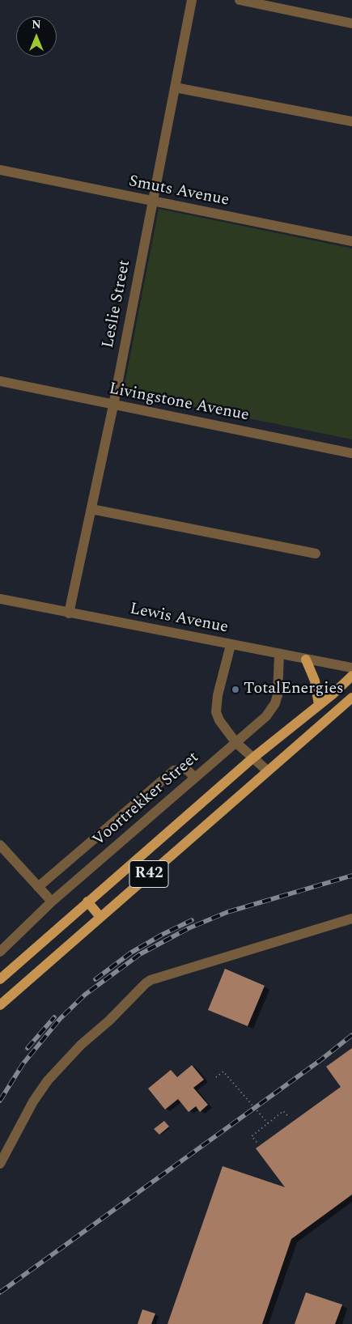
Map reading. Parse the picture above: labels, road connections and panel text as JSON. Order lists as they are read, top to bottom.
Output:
{
  "streets": {
    "main road": ["R42"],
    "street": [
      "Smuts Avenue",
      "Leslie Street",
      "Livingstone Avenue",
      "Lewis Avenue",
      "Voortrekker Street"
    ]
  },
  "crossings": [
    ["Smuts Avenue", "Leslie Street"],
    ["Leslie Street", "Livingstone Avenue"],
    ["Leslie Street", "Lewis Avenue"],
    ["Lewis Avenue", "Voortrekker Street"]
  ],
  "places": ["TotalEnergies"],
  "north": "top"
}
